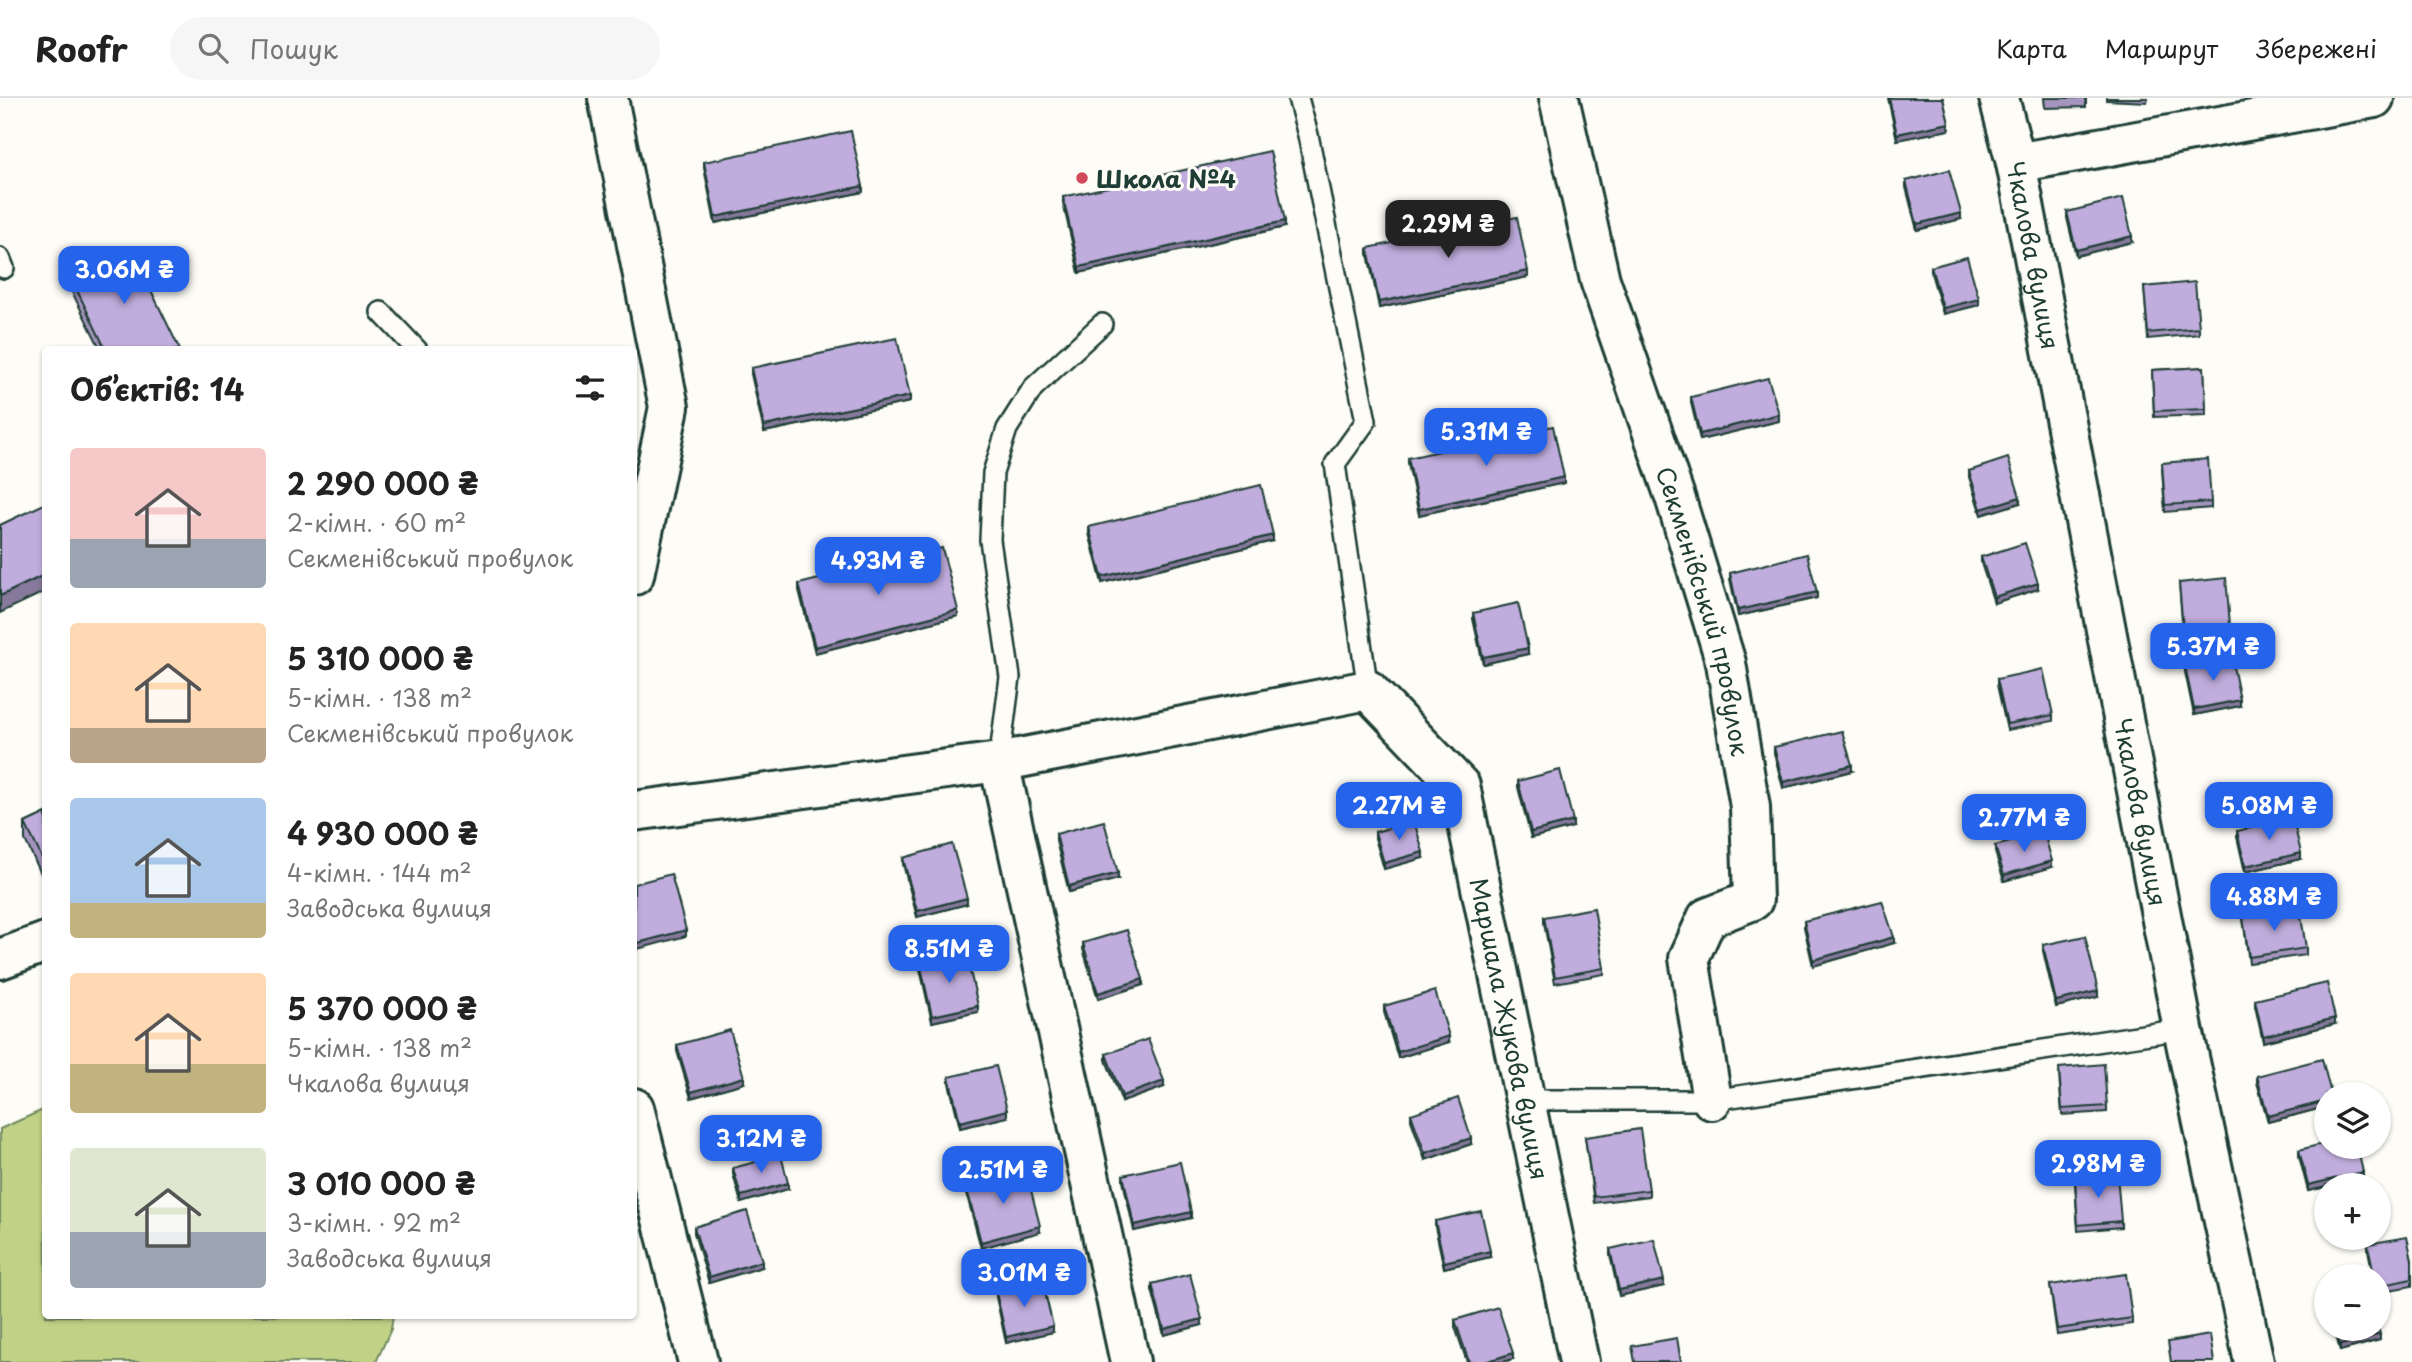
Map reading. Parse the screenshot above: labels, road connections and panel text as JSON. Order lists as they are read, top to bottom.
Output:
{
  "streets": {
    "street": ["Чкалова вулиця", "Секменівський провулок", "Маршала Жукова вулиця"]
  },
  "places": ["Школа №4"],
  "page": {
    "header": "Roofr",
    "search": "Пошук",
    "nav": ["Карта", "Маршрут", "Збережені"],
    "price": [
      "2.29M ₴",
      "3.06M ₴",
      "5.31M ₴",
      "4.93M ₴",
      "5.37M ₴",
      "2.27M ₴",
      "5.08M ₴",
      "2.77M ₴",
      "4.88M ₴",
      "8.51M ₴",
      "3.12M ₴",
      "2.98M ₴",
      "2.51M ₴",
      "3.01M ₴"
    ],
    "heading": "Об’єктів: 14",
    "list": [
      {
        "name": "2 290 000 ₴",
        "note": "2-кімн. · 60 m² · Секменівський провулок"
      },
      {
        "name": "5 310 000 ₴",
        "note": "5-кімн. · 138 m² · Секменівський провулок"
      },
      {
        "name": "4 930 000 ₴",
        "note": "4-кімн. · 144 m² · Заводська вулиця"
      },
      {
        "name": "5 370 000 ₴",
        "note": "5-кімн. · 138 m² · Чкалова вулиця"
      },
      {
        "name": "3 010 000 ₴",
        "note": "3-кімн. · 92 m² · Заводська вулиця"
      }
    ],
    "map_buttons": ["+", "−"]
  }
}
